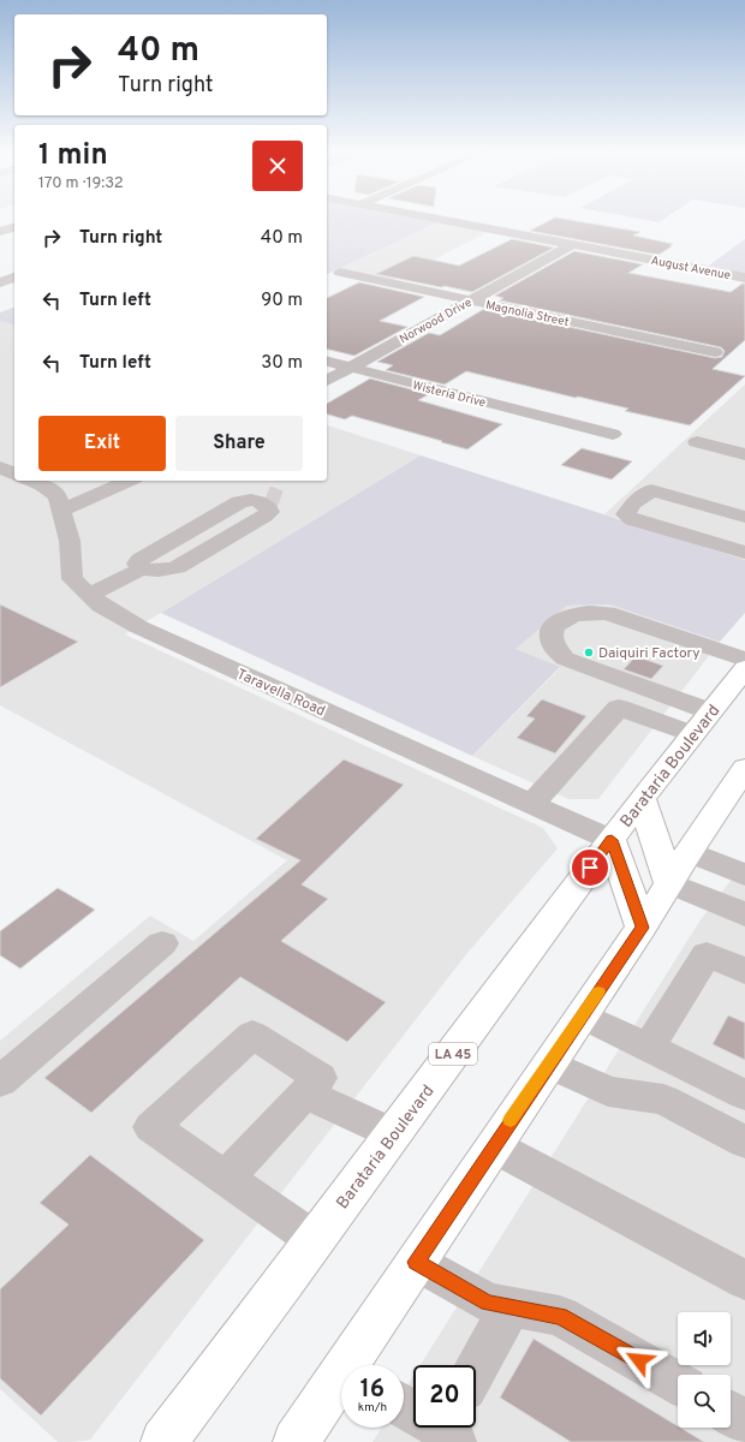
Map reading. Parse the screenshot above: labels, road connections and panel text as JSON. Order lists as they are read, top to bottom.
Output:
{
  "streets": {
    "main road": ["Barataria Boulevard", "LA 45"],
    "street": [
      "August Avenue",
      "Magnolia Street",
      "Norwood Drive",
      "Wisteria Drive",
      "Taravella Road"
    ]
  },
  "crossings": [
    ["August Avenue", "Norwood Drive"],
    ["Magnolia Street", "Norwood Drive"],
    ["Norwood Drive", "Wisteria Drive"],
    ["Taravella Road", "Barataria Boulevard"]
  ],
  "places": ["Daiquiri Factory"],
  "page": {
    "turn": ["40 m", "Turn right"],
    "heading": ["1 min", "170 m · 19:32"],
    "list": [
      {
        "name": "Turn right",
        "value": "40 m"
      },
      {
        "name": "Turn left",
        "value": "90 m"
      },
      {
        "name": "Turn left",
        "value": "30 m"
      }
    ],
    "buttons": ["Exit", "Share"],
    "speed": "16 km/h",
    "limit": "20"
  }
}
